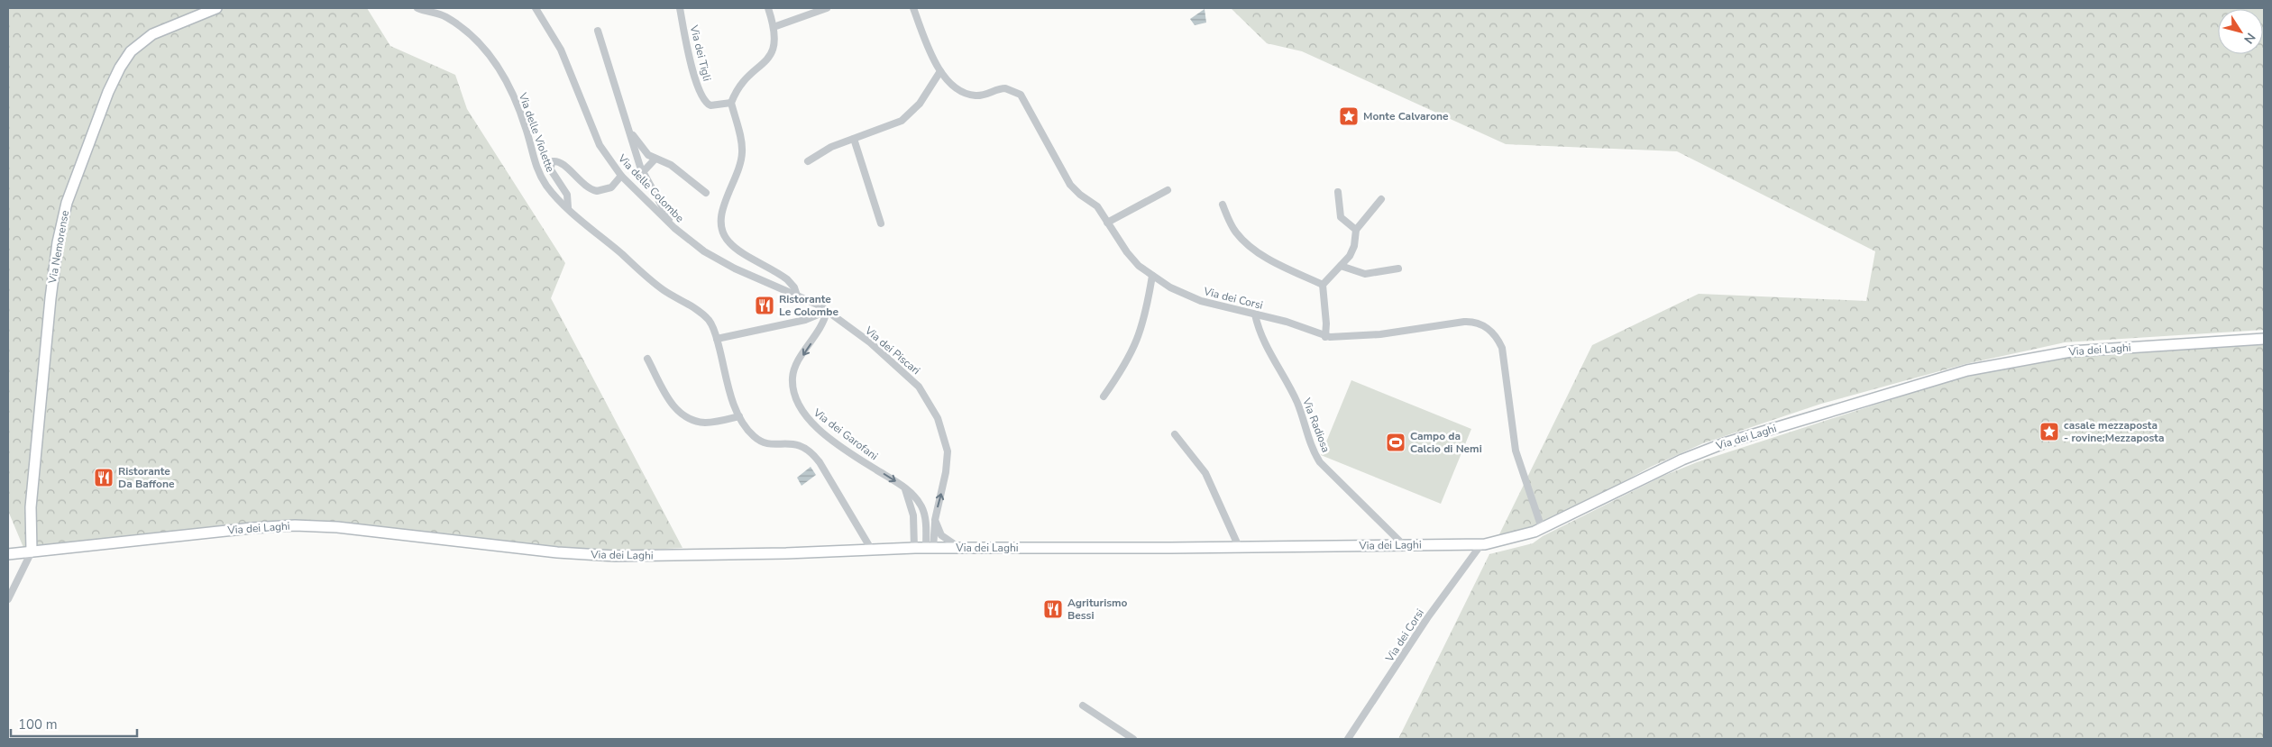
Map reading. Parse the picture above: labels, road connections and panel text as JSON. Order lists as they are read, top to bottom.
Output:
{
  "streets": {
    "main road": ["Via Nemorense", "Via dei Laghi"],
    "street": [
      "Via dei Tigli",
      "Via delle Violette",
      "Via delle Colombe",
      "Via dei Corsi",
      "Via dei Piscari",
      "Via Radiosa",
      "Via dei Garofani"
    ]
  },
  "crossings": [
    ["Via delle Violette", "Via dei Laghi"],
    ["Via delle Colombe", "Via dei Piscari"],
    ["Via delle Colombe", "Via dei Garofani"],
    ["Via Nemorense", "Via dei Laghi"],
    ["Via dei Corsi", "Via dei Laghi"],
    ["Via dei Corsi", "Via Radiosa"],
    ["Via dei Laghi", "Via dei Piscari"],
    ["Via dei Laghi", "Via Radiosa"],
    ["Via dei Laghi", "Via dei Garofani"],
    ["Via dei Piscari", "Via dei Garofani"]
  ],
  "one_way": ["Via dei Piscari", "Via dei Garofani"],
  "places": {
    "place": ["Monte Calvarone", "casale mezzaposta - rovine;Mezzaposta"],
    "restaurant": ["Ristorante Le Colombe", "Ristorante Da Baffone", "Agriturismo Bessi"],
    "sports": ["Campo da Calcio di Nemi"]
  },
  "scale_bar": "100 m",
  "north": "bottom right"
}
